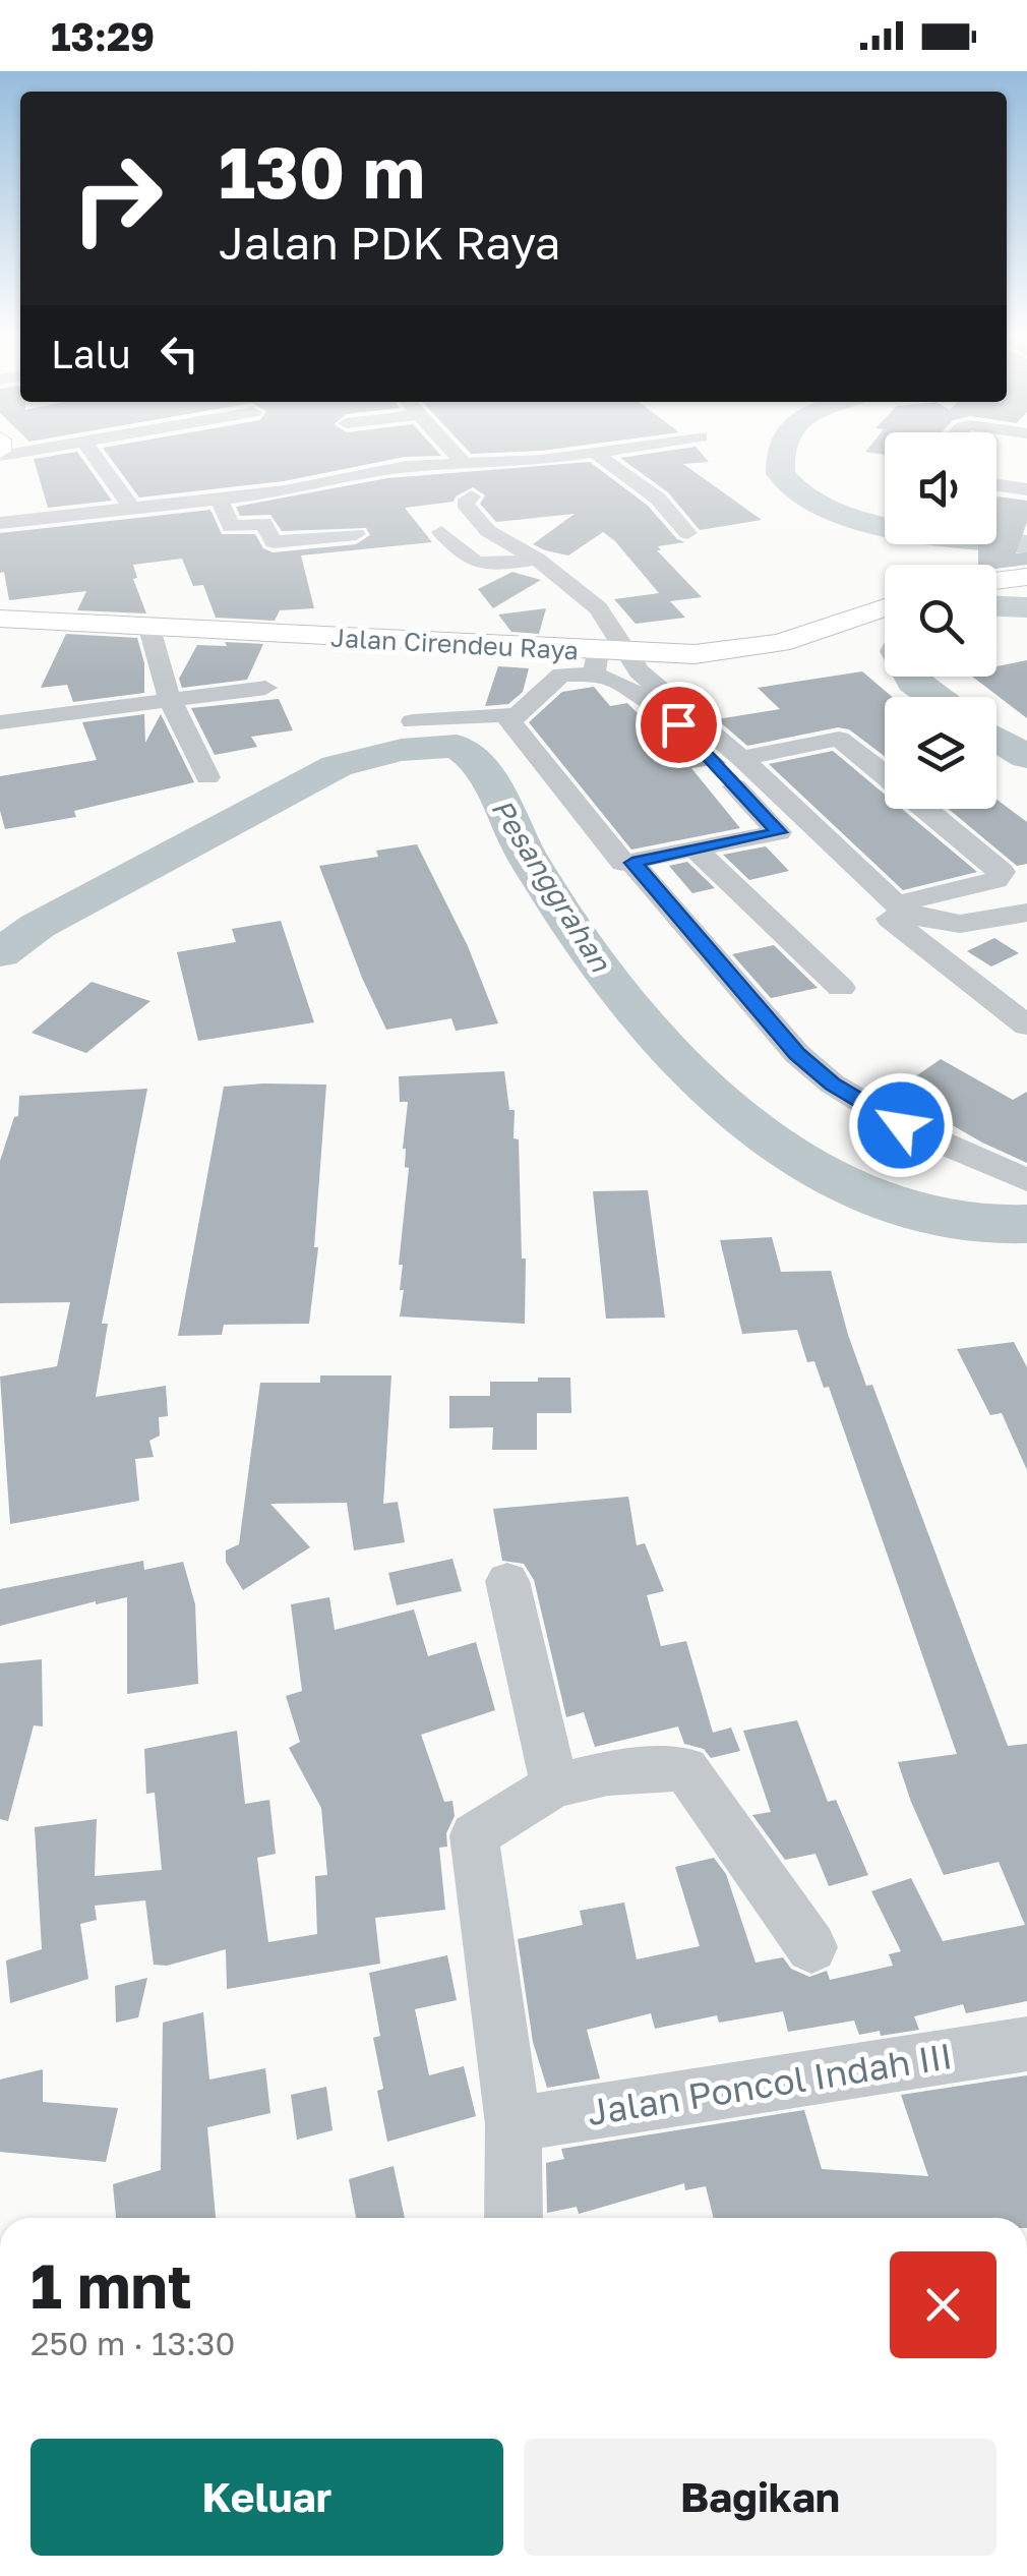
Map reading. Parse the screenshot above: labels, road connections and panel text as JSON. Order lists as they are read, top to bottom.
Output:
{
  "streets": {
    "main road": ["Jalan Cirendeu Raya"],
    "street": ["Jalan Poncol Indah III"]
  },
  "water": ["Pesanggrahan"],
  "page": {
    "status": "13:29",
    "turn": ["130 m", "Jalan PDK Raya"],
    "then": "Lalu",
    "heading": ["1 mnt", "250 m · 13:30"],
    "buttons": ["Keluar", "Bagikan"]
  }
}
